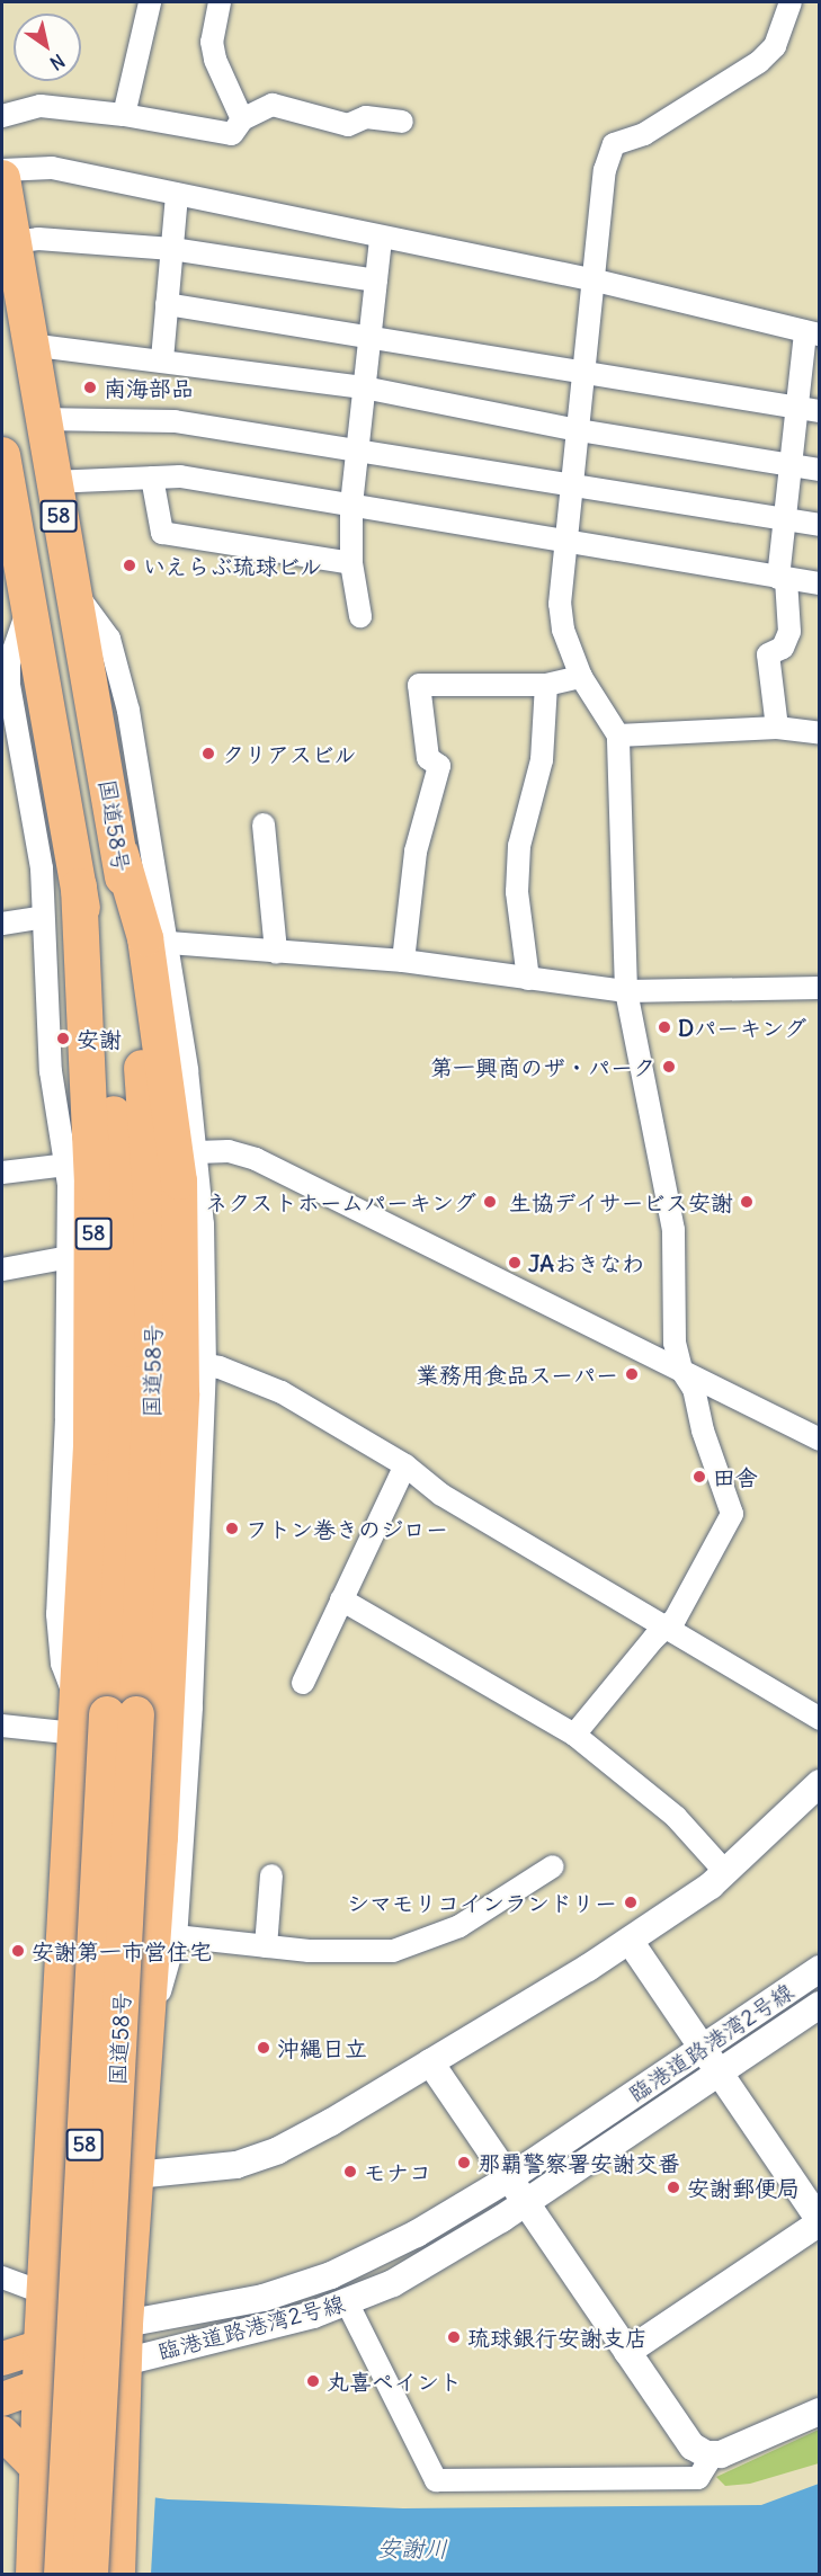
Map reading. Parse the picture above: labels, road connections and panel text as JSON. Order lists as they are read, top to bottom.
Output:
{
  "streets": {
    "highway": ["58", "国道58号"],
    "street": ["臨港道路港湾2号線"]
  },
  "crossings": [
    ["58", "国道58号"],
    ["58", "臨港道路港湾2号線"]
  ],
  "water": ["安謝川"],
  "places": [
    "南海部品",
    "いえらぶ琉球ビル",
    "クリアスビル",
    "Dパーキング",
    "安謝",
    "第一興商のザ・パーク",
    "ネクストホームパーキング",
    "生協デイサービス安謝",
    "JAおきなわ",
    "業務用食品スーパー",
    "田舎",
    "フトン巻きのジロー",
    "シマモリコインランドリー",
    "安謝第一市営住宅",
    "沖縄日立",
    "那覇警察署安謝交番",
    "モナコ",
    "安謝郵便局",
    "琉球銀行安謝支店",
    "丸喜ペイント"
  ],
  "north": "bottom right"
}
